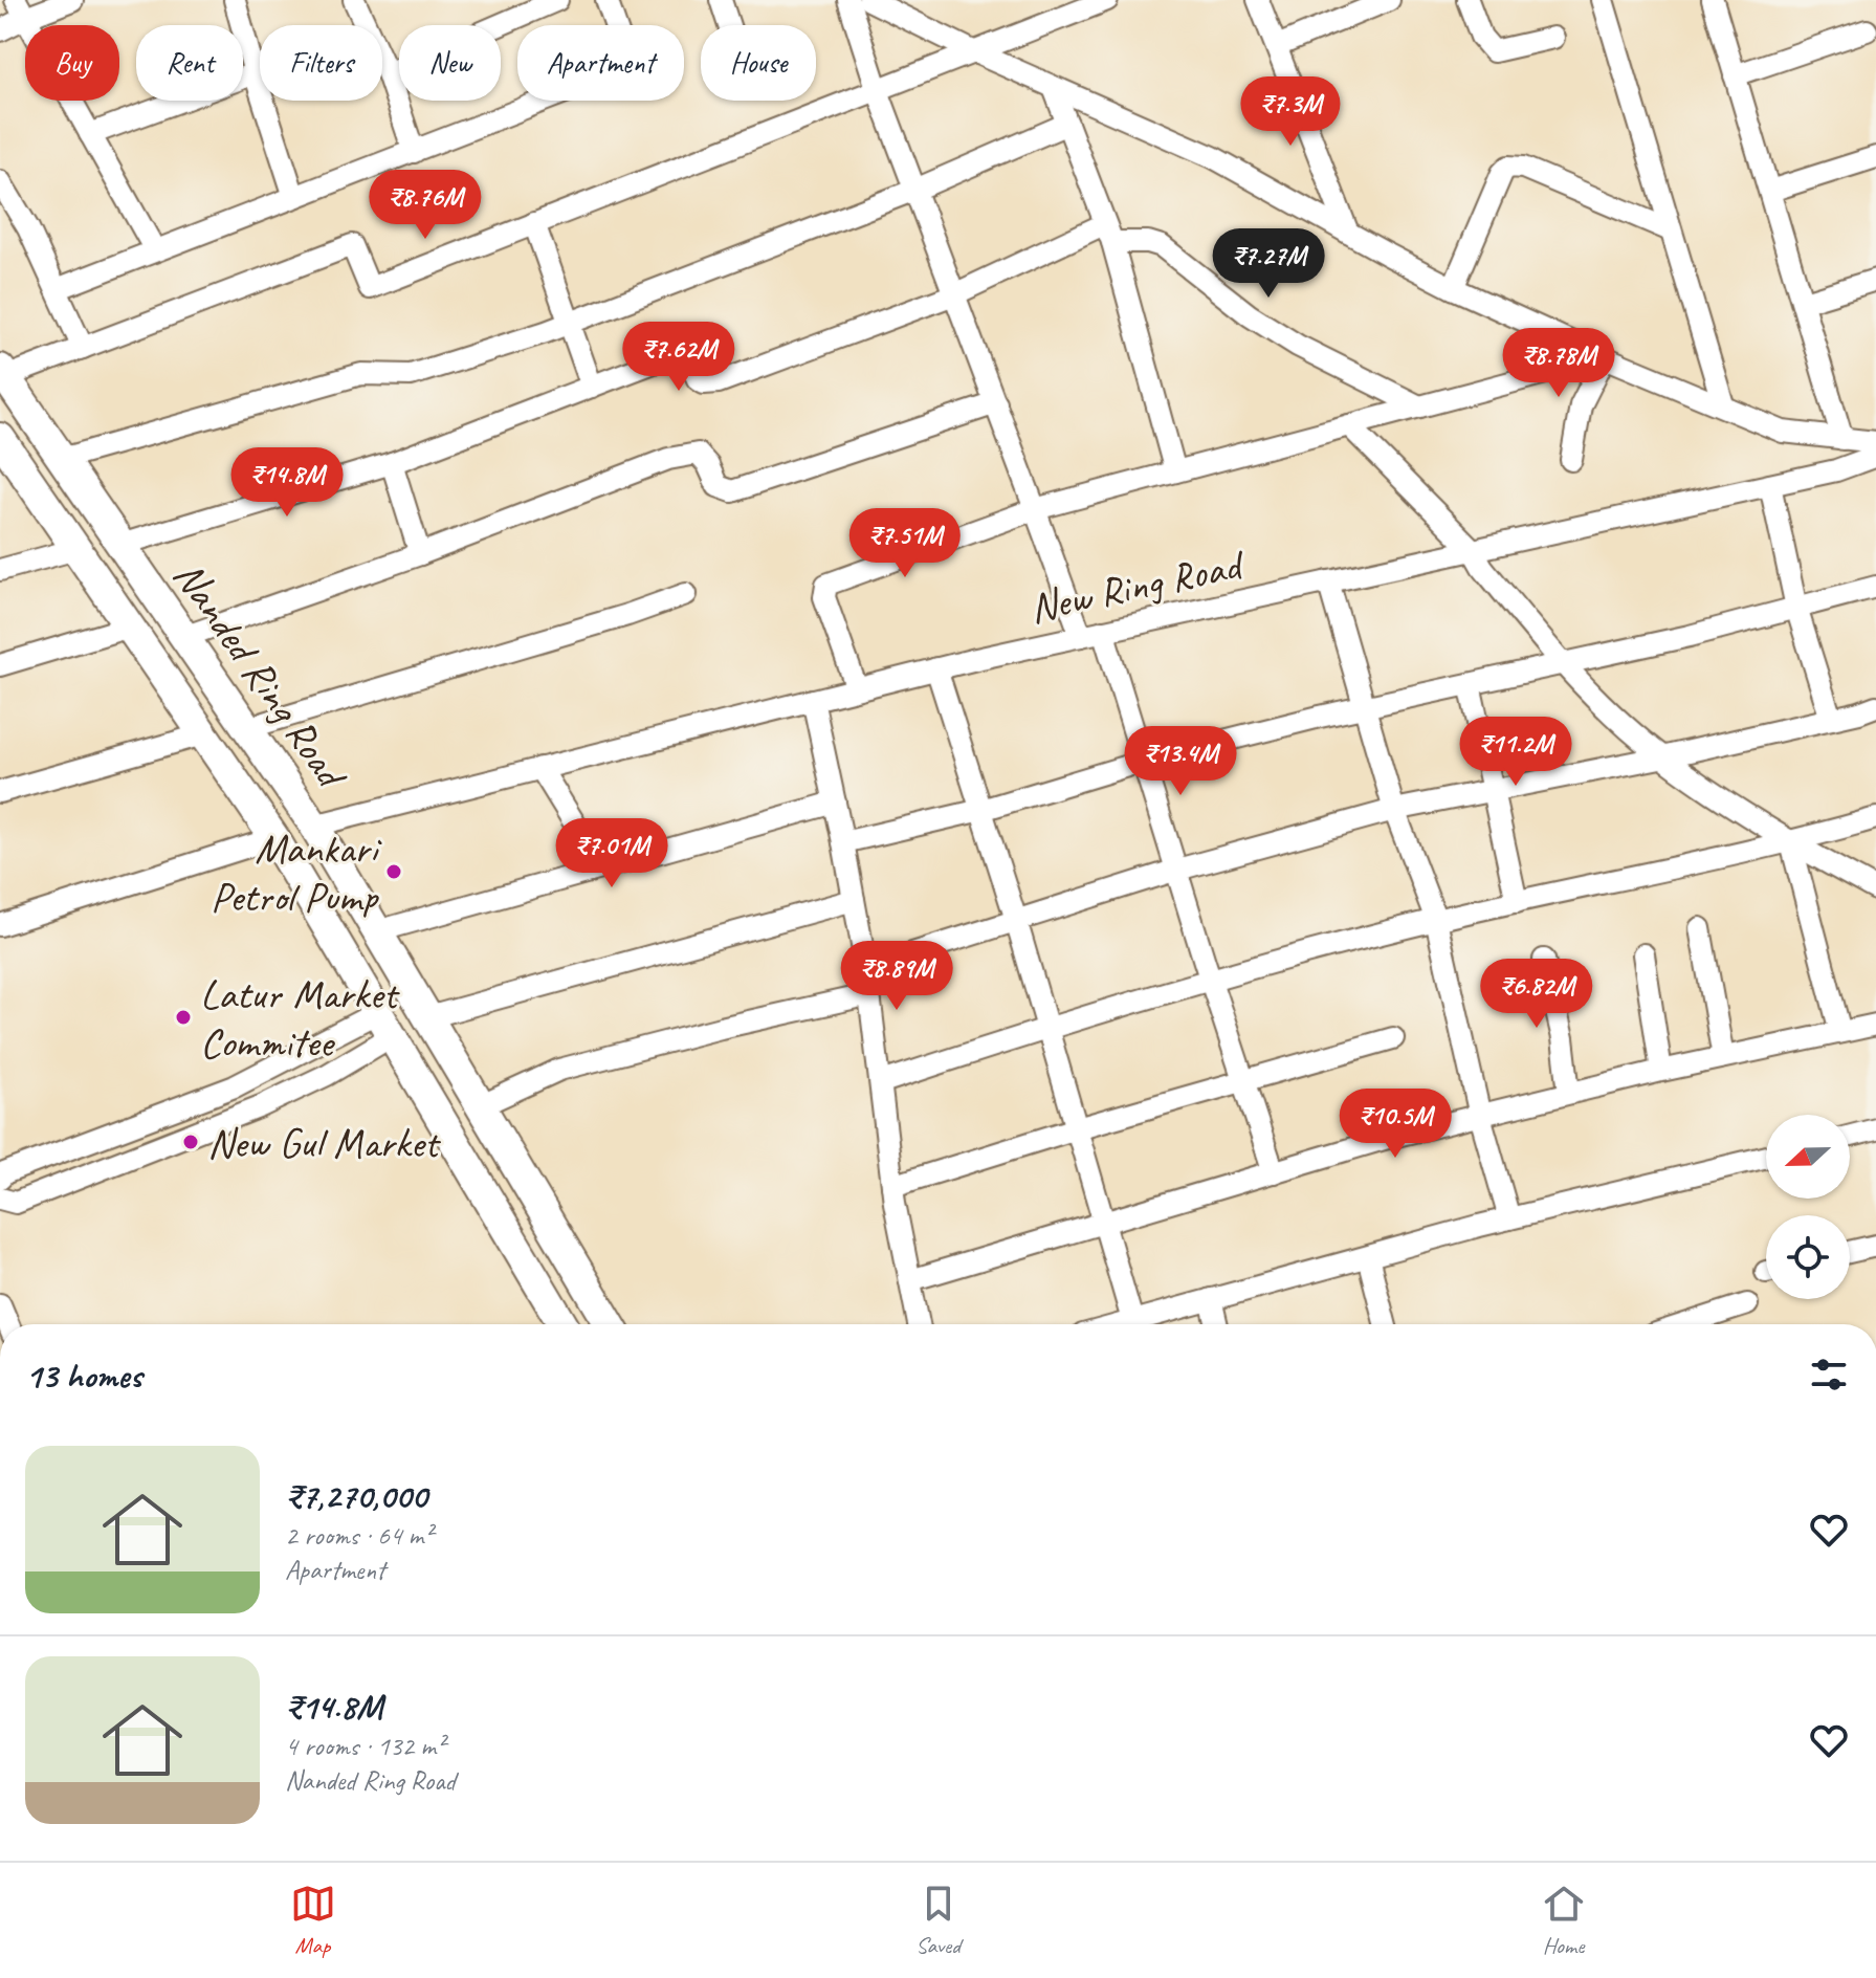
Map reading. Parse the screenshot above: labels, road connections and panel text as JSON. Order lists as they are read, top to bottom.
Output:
{
  "streets": {
    "highway": ["Nanded Ring Road"],
    "street": ["New Ring Road"]
  },
  "crossings": [
    ["New Ring Road", "Nanded Ring Road"]
  ],
  "places": ["Mankari Petrol Pump", "Latur Market Commitee", "New Gul Market"],
  "north": "left",
  "page": {
    "chip": [
      "Buy",
      "Rent",
      "Filters",
      "New",
      "Apartment",
      "House"
    ],
    "price": [
      "₹7.3M",
      "₹8.76M",
      "₹7.27M",
      "₹7.62M",
      "₹8.78M",
      "₹14.8M",
      "₹7.51M",
      "₹11.2M",
      "₹13.4M",
      "₹7.01M",
      "₹8.89M",
      "₹6.82M",
      "₹10.5M"
    ],
    "heading": "13 homes",
    "list": [
      {
        "name": "₹7,270,000",
        "note": "2 rooms · 64 m² · Apartment"
      },
      {
        "name": "₹14.8M",
        "note": "4 rooms · 132 m² · Nanded Ring Road"
      }
    ],
    "tabs": ["Map", "Saved", "Home"]
  }
}
